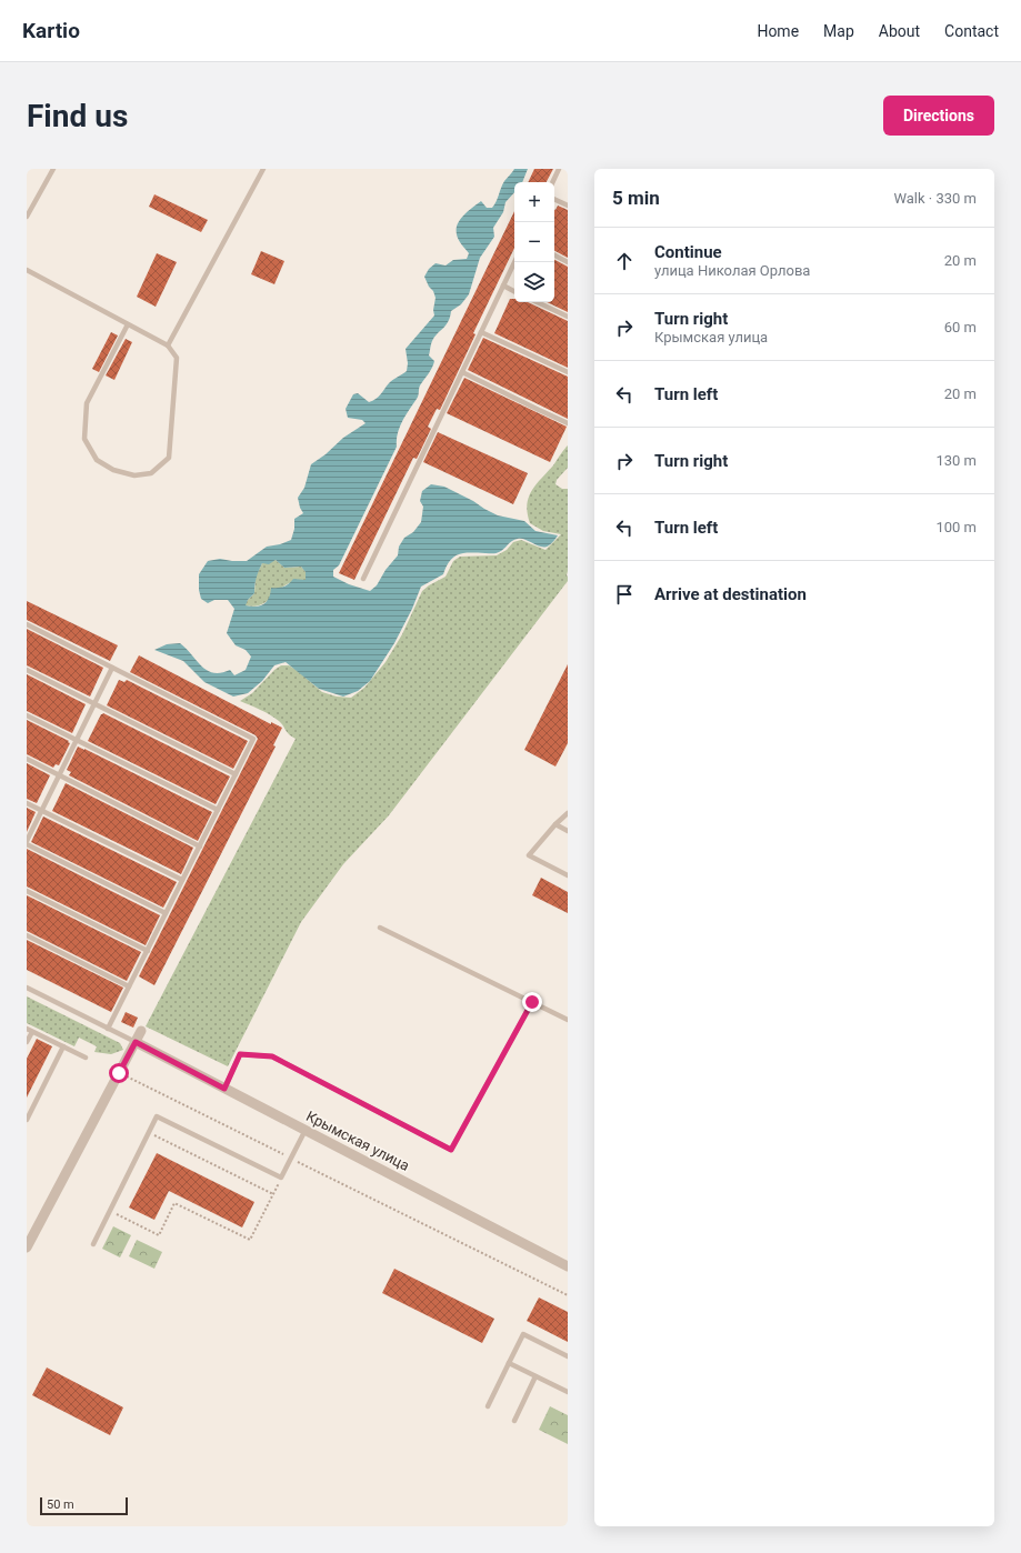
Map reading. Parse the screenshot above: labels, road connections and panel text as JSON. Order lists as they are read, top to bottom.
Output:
{
  "streets": {
    "street": ["Крымская улица"]
  },
  "scale_bar": "50 m",
  "page": {
    "header": "Kartio",
    "nav": [
      "Home",
      "Map",
      "About",
      "Contact"
    ],
    "buttons": "Directions",
    "title": "Find us",
    "heading": ["5 min", "Walk · 330 m"],
    "map_buttons": ["+", "−"],
    "list": [
      ["Continue", "улица Николая Орлова", "20 m"],
      ["Turn right", "Крымская улица", "60 m"],
      ["Turn left", "20 m"],
      ["Turn right", "130 m"],
      ["Turn left", "100 m"],
      "Arrive at destination"
    ],
    "scale": "50 m"
  }
}
